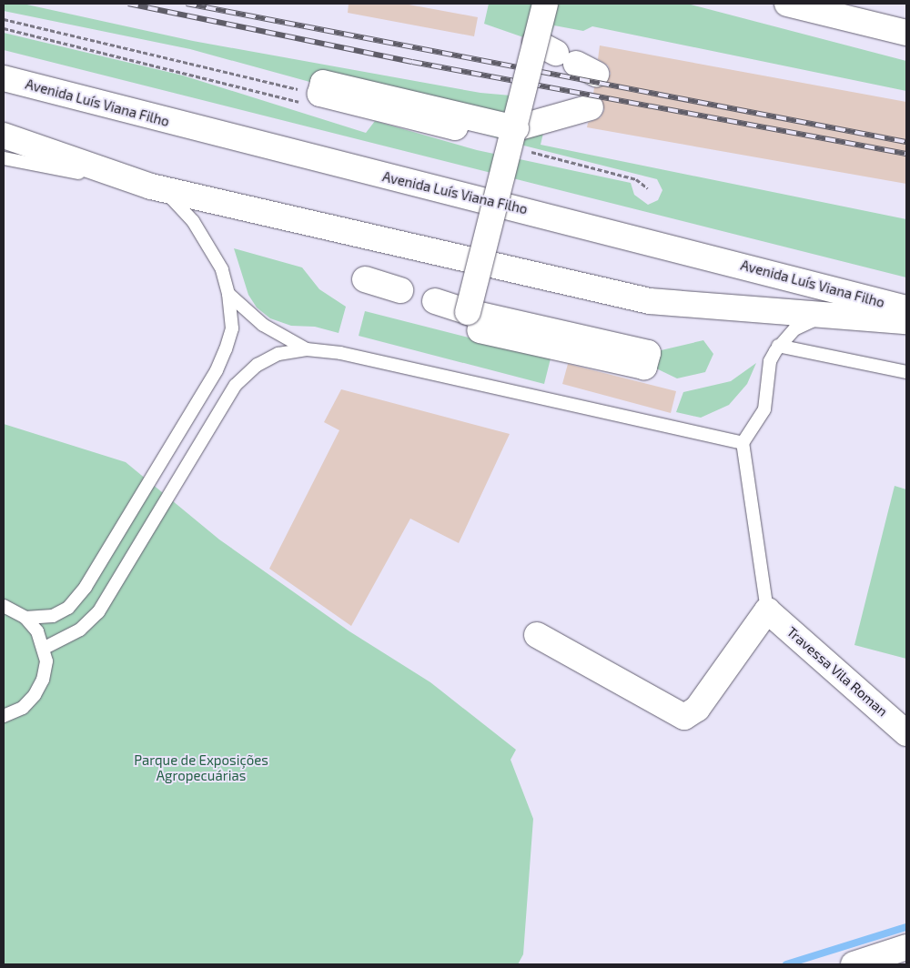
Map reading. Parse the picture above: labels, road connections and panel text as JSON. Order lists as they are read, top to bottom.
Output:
{
  "streets": {
    "main road": ["Avenida Luís Viana Filho", "Travessa Vila Roman"]
  },
  "parks": ["Parque de Exposições Agropecuárias"]
}
